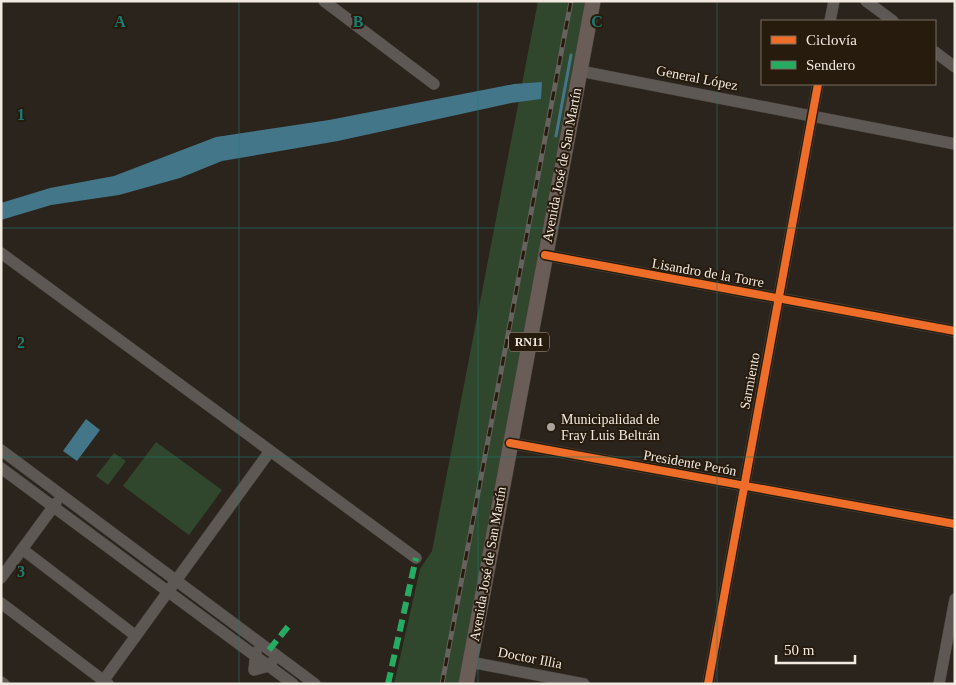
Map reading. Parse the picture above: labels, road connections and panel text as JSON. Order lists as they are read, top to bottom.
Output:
{
  "streets": {
    "main road": ["Avenida José de San Martín", "RN11"],
    "street": [
      "General López",
      "Lisandro de la Torre",
      "Sarmiento",
      "Presidente Perón",
      "Doctor Illia"
    ]
  },
  "crossings": [
    ["General López", "Avenida José de San Martín"],
    ["General López", "Sarmiento"],
    ["Avenida José de San Martín", "Lisandro de la Torre"],
    ["Avenida José de San Martín", "Presidente Perón"],
    ["Avenida José de San Martín", "Doctor Illia"],
    ["Lisandro de la Torre", "Sarmiento"],
    ["Sarmiento", "Presidente Perón"]
  ],
  "places": ["Municipalidad de Fray Luis Beltrán"],
  "legend": ["Ciclovía", "Sendero"],
  "scale_bar": "50 m",
  "grid": {
    "columns": ["A", "B", "C"],
    "rows": ["1", "2", "3"]
  }
}
